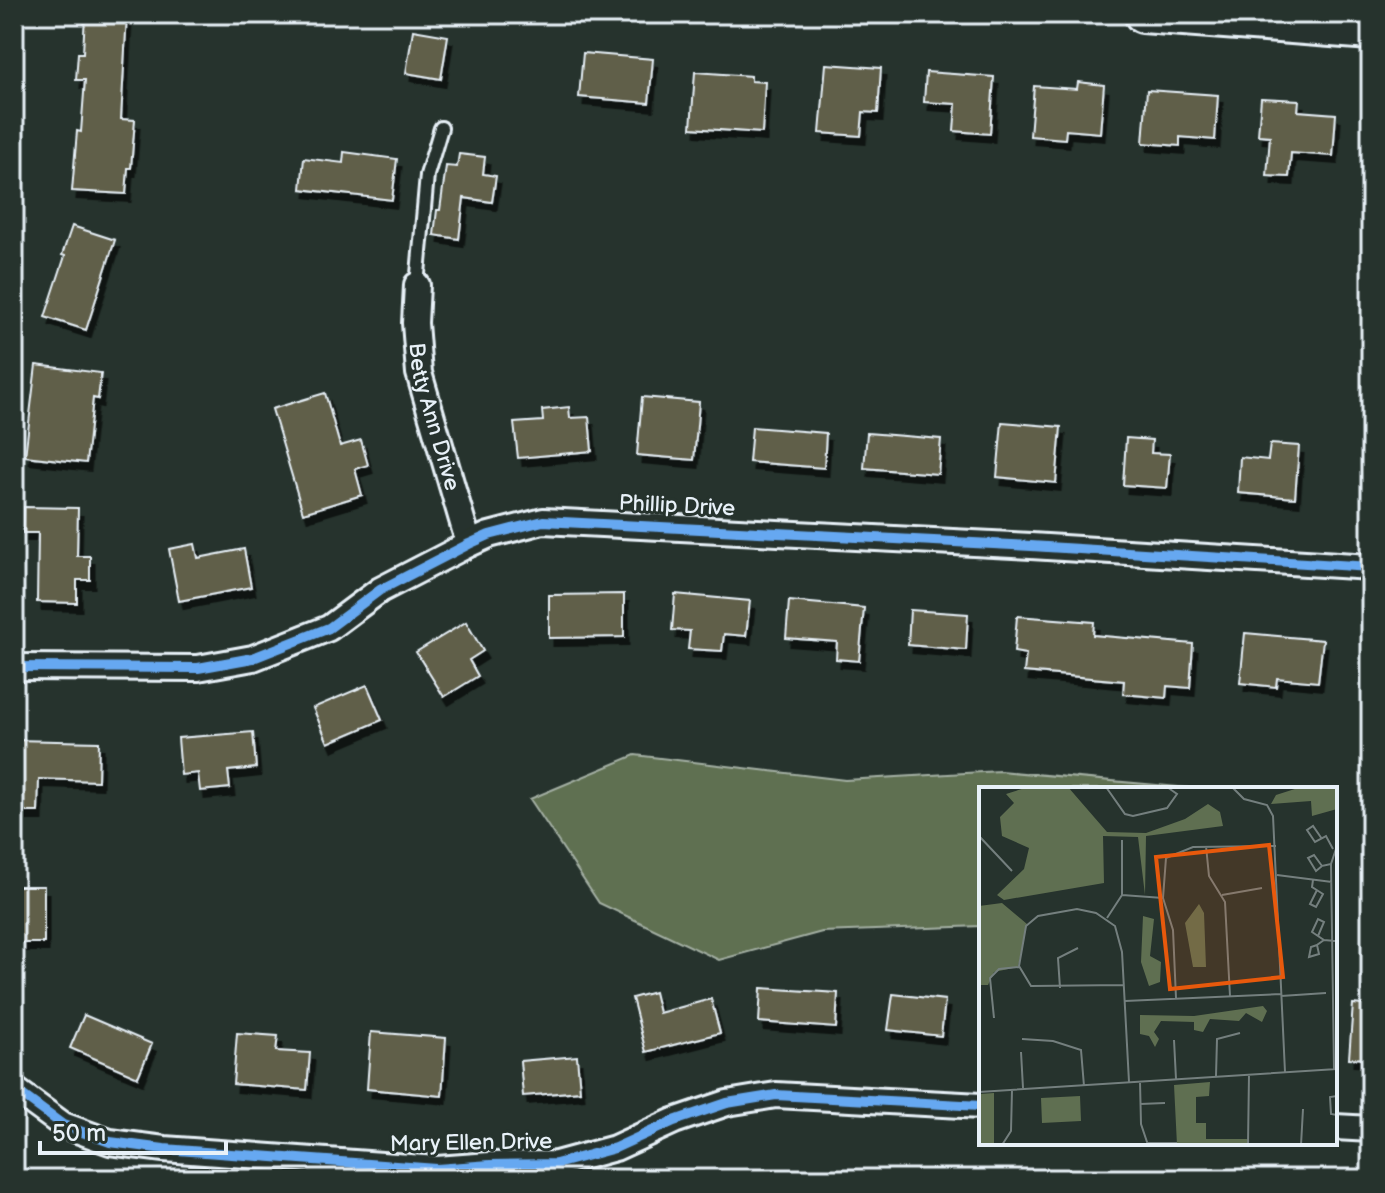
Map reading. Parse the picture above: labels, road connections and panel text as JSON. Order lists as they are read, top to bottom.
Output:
{
  "streets": {
    "street": ["Betty Ann Drive", "Phillip Drive", "Mary Ellen Drive"]
  },
  "crossings": [
    ["Betty Ann Drive", "Phillip Drive"]
  ],
  "scale_bar": "50 m"
}
